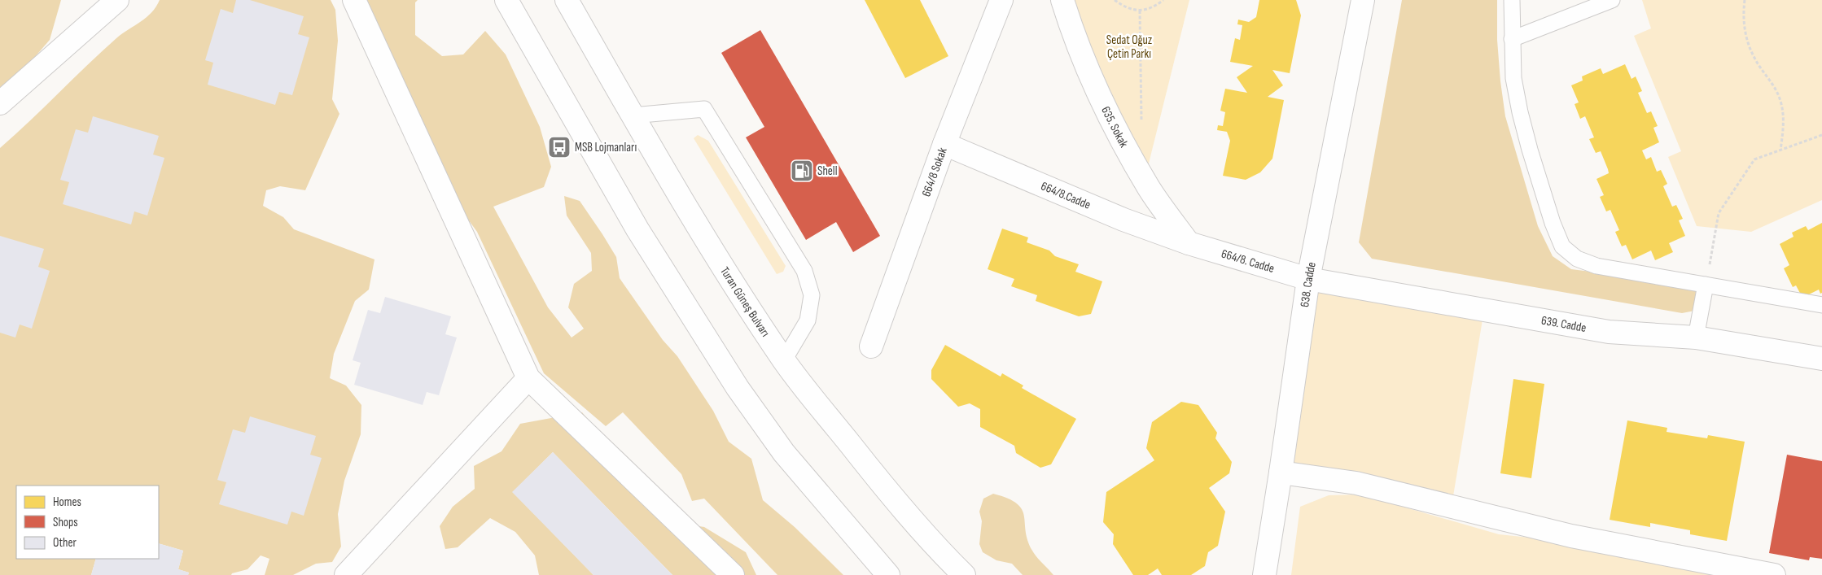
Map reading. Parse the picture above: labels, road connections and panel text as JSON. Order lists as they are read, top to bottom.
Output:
{
  "streets": {
    "street": [
      "635. Sokak",
      "664/8 Sokak",
      "664/8.Cadde",
      "664/8. Cadde",
      "638. Cadde",
      "Turan Güneş Bulvarı",
      "639. Cadde"
    ]
  },
  "crossings": [
    ["635. Sokak", "664/8.Cadde"],
    ["635. Sokak", "664/8. Cadde"],
    ["664/8 Sokak", "664/8.Cadde"],
    ["664/8.Cadde", "664/8. Cadde"],
    ["664/8. Cadde", "638. Cadde"],
    ["664/8. Cadde", "639. Cadde"],
    ["638. Cadde", "639. Cadde"]
  ],
  "parks": ["Sedat Oğuz Çetin Parkı"],
  "places": {
    "bus stop": ["MSB Lojmanları"],
    "fuel station": ["Shell"]
  },
  "legend": ["Homes", "Shops", "Other"]
}
